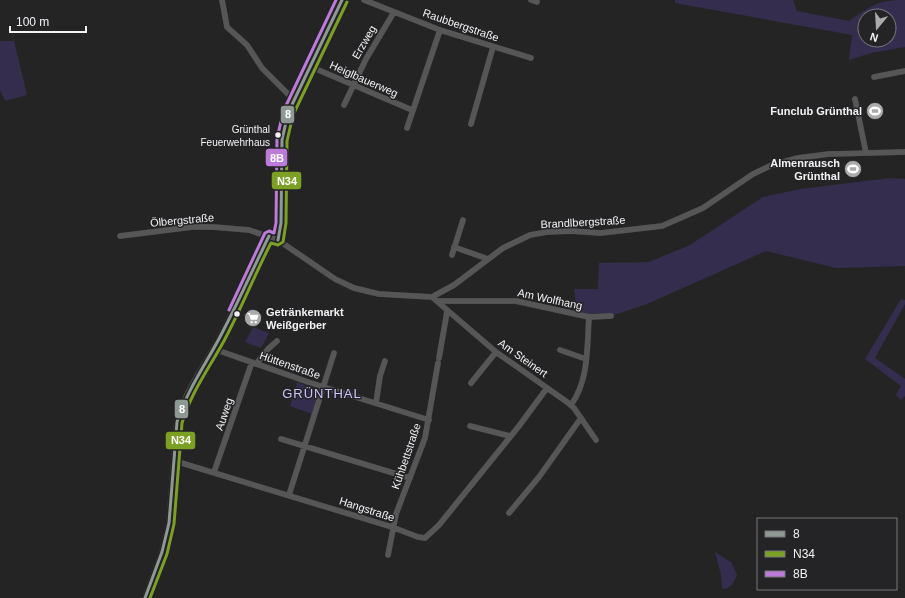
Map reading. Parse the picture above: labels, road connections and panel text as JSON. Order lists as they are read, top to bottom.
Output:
{
  "streets": {
    "street": [
      "Raubbergstraße",
      "Erzweg",
      "Heiglbauerweg",
      "Ölbergstraße",
      "Brandlbergstraße",
      "Am Wolfhang",
      "Am Steinert",
      "Hüttenstraße",
      "Auweg",
      "Kühbettstraße",
      "Hangstraße"
    ]
  },
  "crossings": [
    ["Raubbergstraße", "Erzweg"],
    ["Erzweg", "Heiglbauerweg"],
    ["Brandlbergstraße", "Am Steinert"],
    ["Am Wolfhang", "Am Steinert"],
    ["Am Steinert", "Kühbettstraße"],
    ["Am Steinert", "Hangstraße"],
    ["Hüttenstraße", "Auweg"],
    ["Hüttenstraße", "Kühbettstraße"],
    ["Auweg", "Hangstraße"],
    ["Kühbettstraße", "Hangstraße"]
  ],
  "districts": ["GRÜNTHAL"],
  "places": {
    "sports": ["Funclub Grünthal", "Almenrausch Grünthal"],
    "other": ["Grünthal Feuerwehrhaus"],
    "supermarket": ["Getränkemarkt Weißgerber"]
  },
  "lines": ["transit line 8", "transit line 8B", "transit line N34"],
  "legend": ["8", "N34", "8B"],
  "scale_bar": "100 m",
  "north": "bottom"
}
